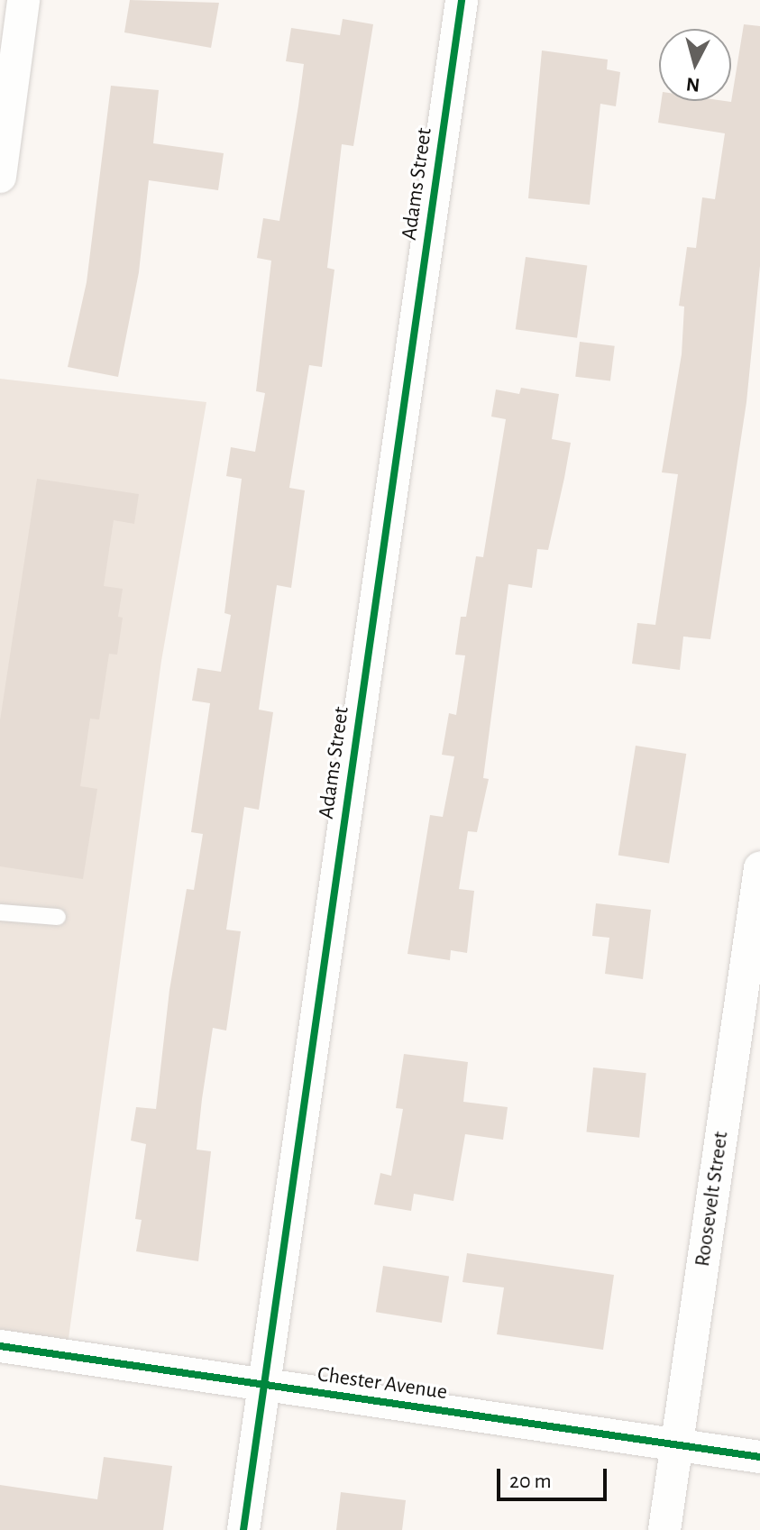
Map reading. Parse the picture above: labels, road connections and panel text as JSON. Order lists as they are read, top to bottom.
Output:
{
  "streets": {
    "street": ["Adams Street", "Roosevelt Street", "Chester Avenue"]
  },
  "crossings": [
    ["Adams Street", "Chester Avenue"],
    ["Roosevelt Street", "Chester Avenue"]
  ],
  "scale_bar": "20 m",
  "north": "bottom"
}
